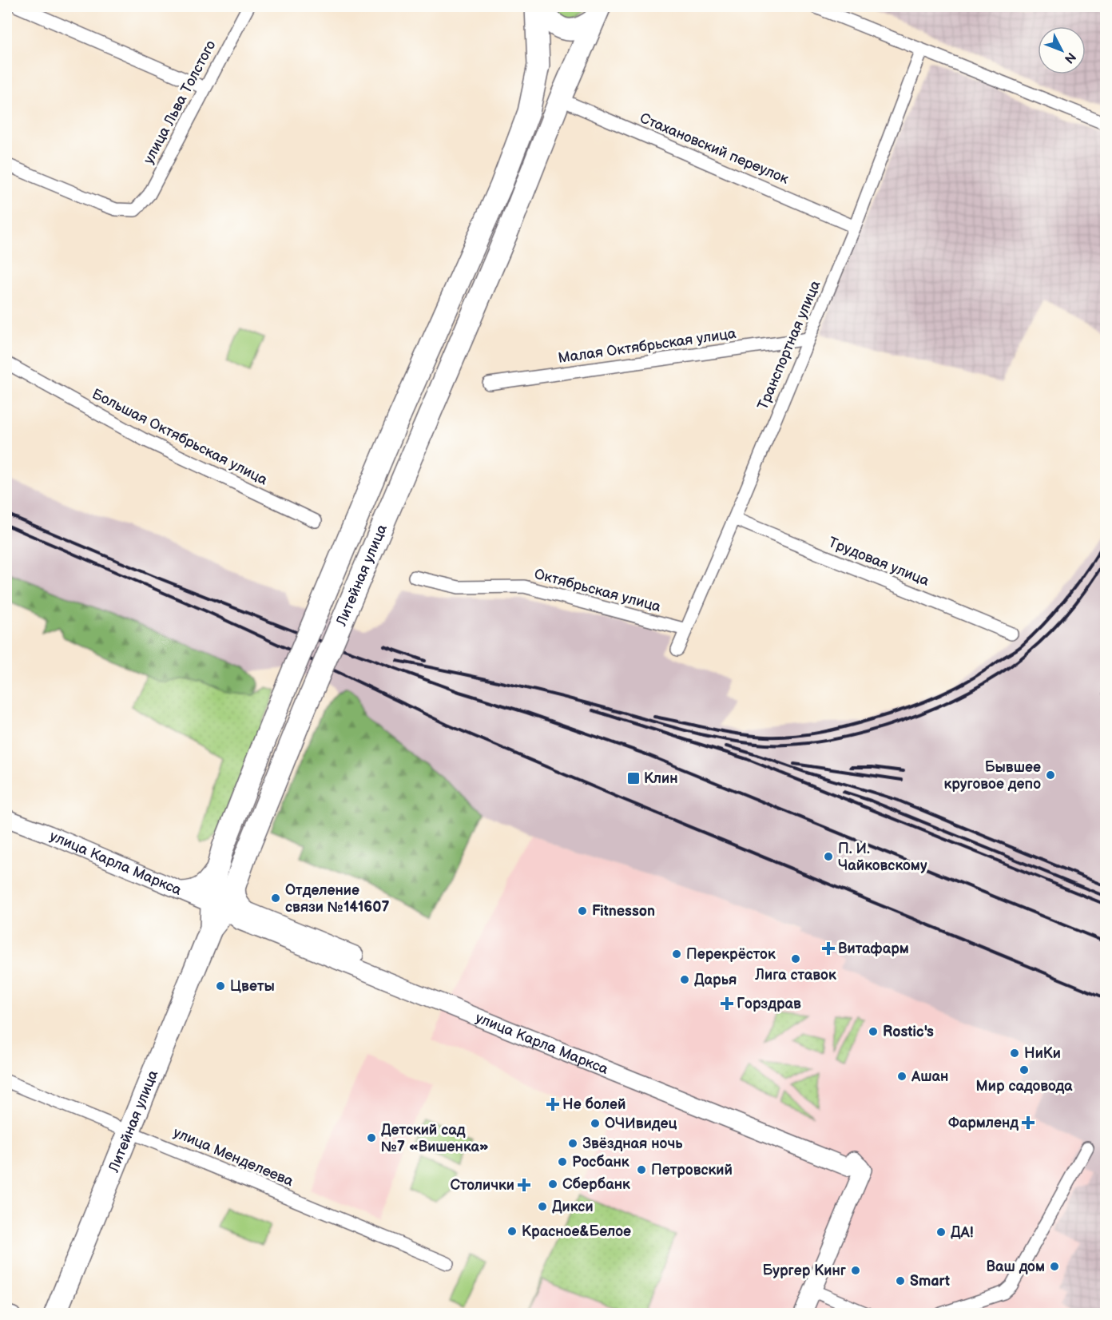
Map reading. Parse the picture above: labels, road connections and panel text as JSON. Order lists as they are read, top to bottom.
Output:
{
  "streets": {
    "highway": ["Литейная улица"],
    "street": [
      "улица Льва Толстого",
      "Стахановский переулок",
      "Транспортная улица",
      "Малая Октябрьская улица",
      "Большая Октябрьская улица",
      "Трудовая улица",
      "Октябрьская улица",
      "улица Карла Маркса",
      "улица Менделеева"
    ]
  },
  "crossings": [
    ["Стахановский переулок", "Транспортная улица"],
    ["Стахановский переулок", "Литейная улица"],
    ["Транспортная улица", "Малая Октябрьская улица"],
    ["Транспортная улица", "Трудовая улица"],
    ["Транспортная улица", "Октябрьская улица"],
    ["Литейная улица", "улица Карла Маркса"],
    ["Литейная улица", "улица Менделеева"]
  ],
  "places": {
    "other": [
      "Бывшее круговое депо",
      "П. И. Чайковскому",
      "Отделение связи №141607",
      "Fitnesson",
      "Перекрёсток",
      "Лига ставок",
      "Дарья",
      "Цветы",
      "Rostic's",
      "НиКи",
      "Мир садовода",
      "Ашан",
      "ОЧИвидец",
      "Детский сад №7 «Вишенка»",
      "Звёздная ночь",
      "Росбанк",
      "Петровский",
      "Сбербанк",
      "Дикси",
      "Красное&Белое",
      "ДА!",
      "Ваш дом",
      "Бургер Кинг",
      "Smart"
    ],
    "transit": ["Клин"],
    "health": [
      "Витафарм",
      "Горздрав",
      "Не болей",
      "Фармленд",
      "Столички"
    ]
  },
  "north": "bottom right"
}
